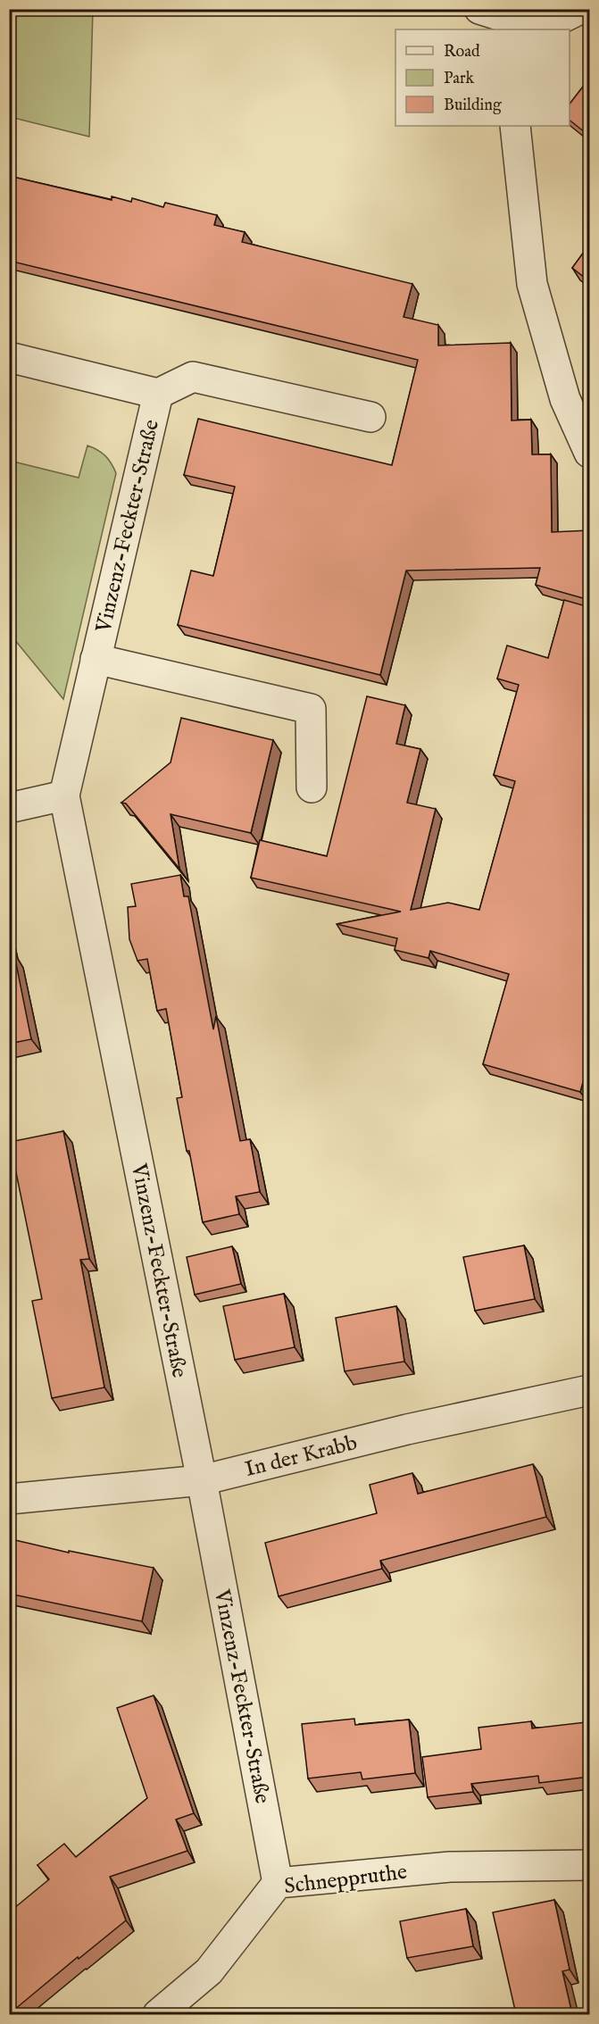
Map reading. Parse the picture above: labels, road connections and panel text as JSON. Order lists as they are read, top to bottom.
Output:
{
  "streets": {
    "street": ["Vinzenz-Feckter-Straße", "In der Krabb", "Schneppruthe"]
  },
  "crossings": [
    ["Vinzenz-Feckter-Straße", "In der Krabb"],
    ["Vinzenz-Feckter-Straße", "Schneppruthe"]
  ],
  "legend": ["Road", "Park", "Building"]
}
